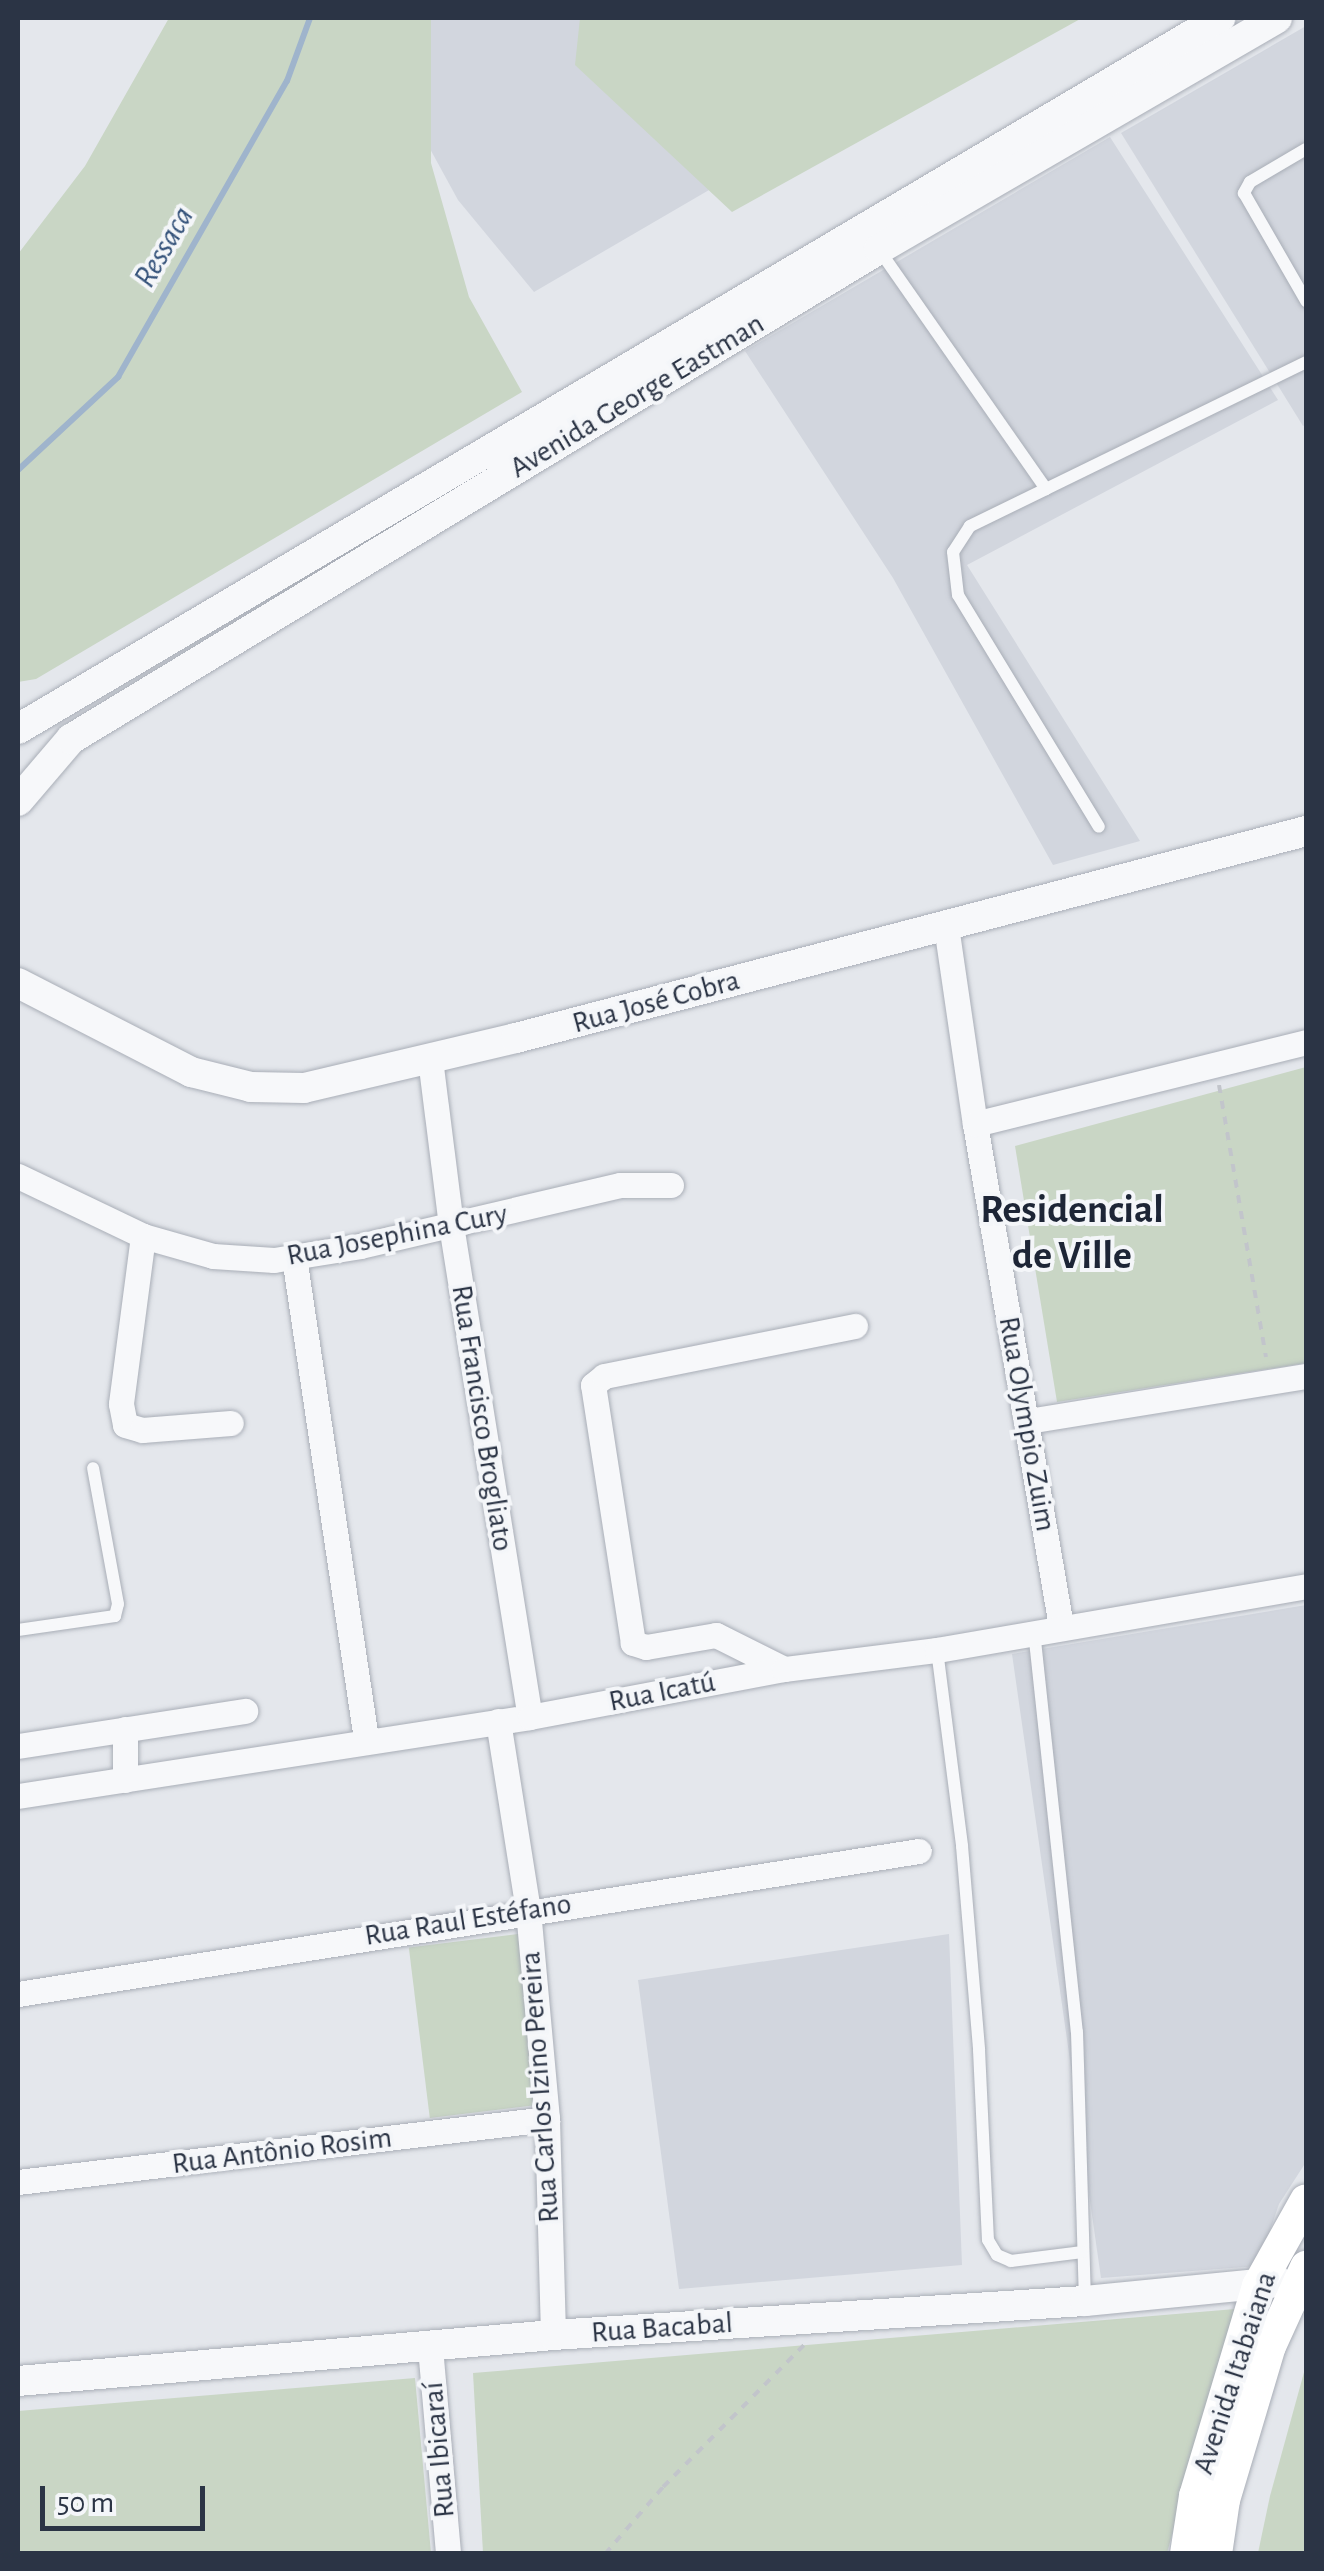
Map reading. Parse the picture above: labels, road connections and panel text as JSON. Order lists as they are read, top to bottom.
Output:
{
  "streets": {
    "main road": ["Avenida Itabaiana"],
    "street": [
      "Avenida George Eastman",
      "Rua José Cobra",
      "Rua Josephina Cury",
      "Rua Francisco Brogliato",
      "Rua Olympio Zuim",
      "Rua Icatú",
      "Rua Raul Estéfano",
      "Rua Carlos Izino Pereira",
      "Rua Antônio Rosim",
      "Rua Bacabal",
      "Rua Ibicaraí"
    ]
  },
  "crossings": [
    ["Rua José Cobra", "Rua Francisco Brogliato"],
    ["Rua José Cobra", "Rua Olympio Zuim"],
    ["Rua Josephina Cury", "Rua Francisco Brogliato"],
    ["Rua Francisco Brogliato", "Rua Icatú"],
    ["Rua Olympio Zuim", "Rua Icatú"],
    ["Rua Icatú", "Rua Carlos Izino Pereira"],
    ["Rua Raul Estéfano", "Rua Carlos Izino Pereira"],
    ["Rua Carlos Izino Pereira", "Rua Antônio Rosim"],
    ["Rua Carlos Izino Pereira", "Rua Bacabal"],
    ["Rua Bacabal", "Avenida Itabaiana"],
    ["Rua Bacabal", "Rua Ibicaraí"]
  ],
  "districts": ["Residencial de Ville"],
  "water": ["Ressaca"],
  "scale_bar": "50 m"
}
